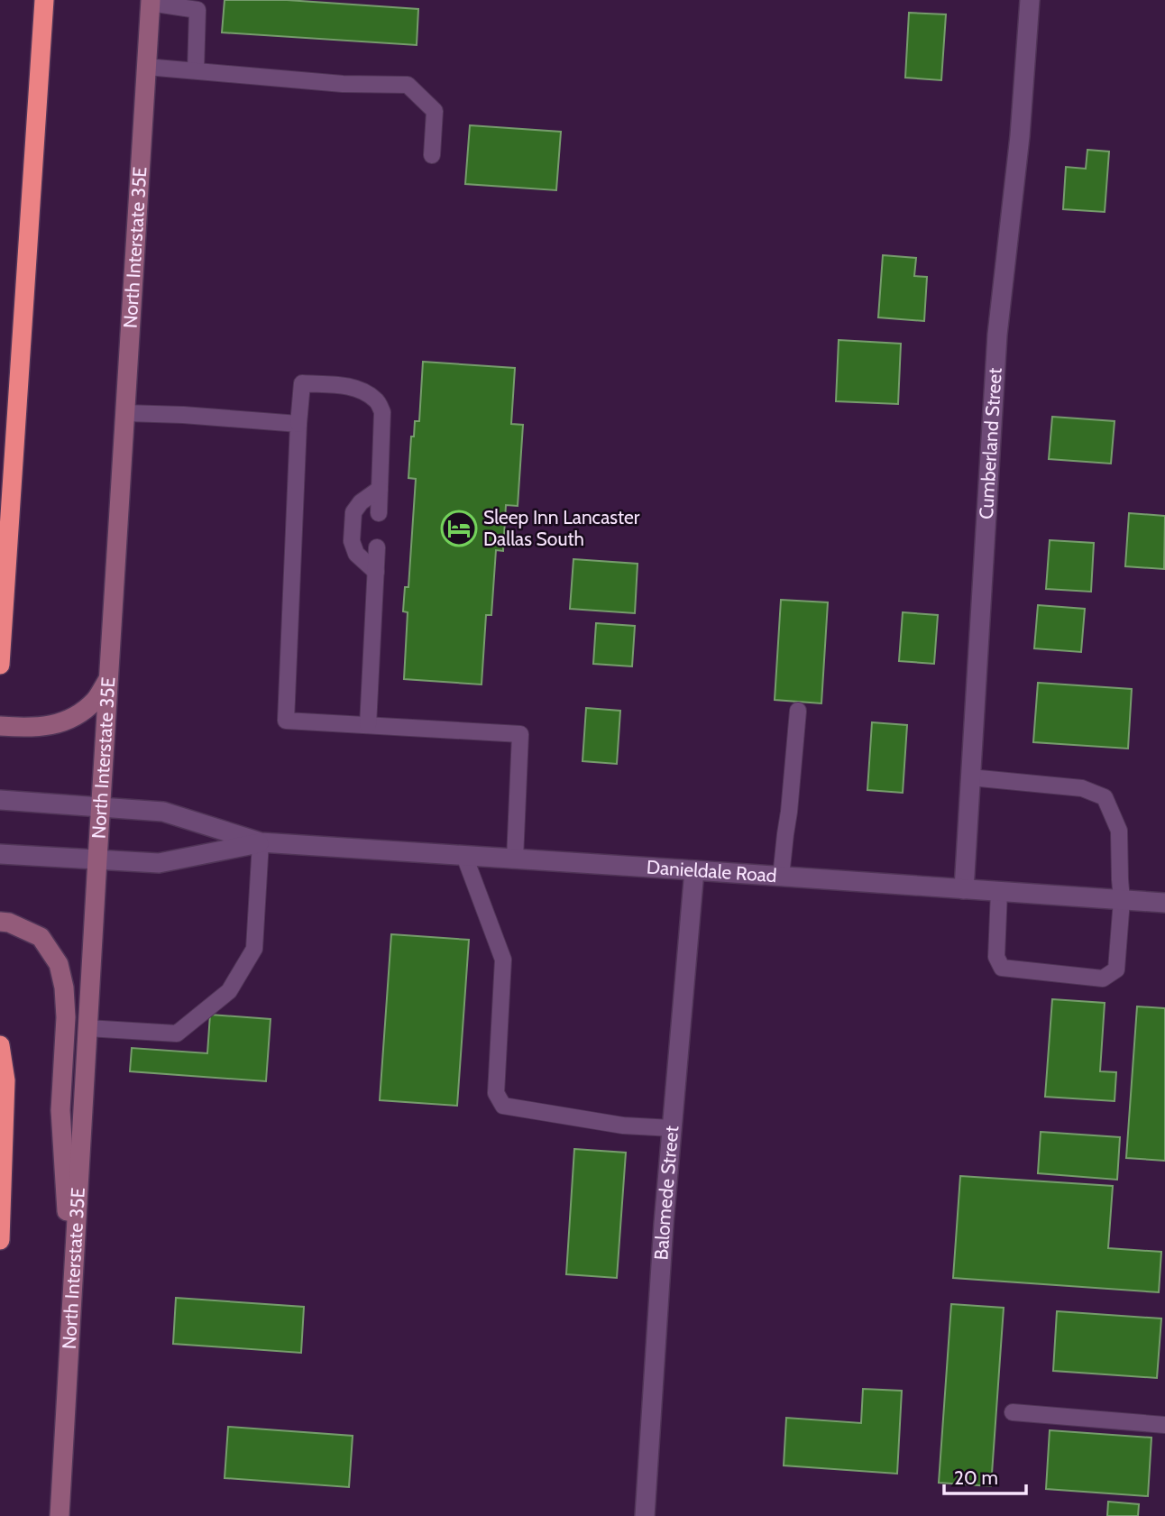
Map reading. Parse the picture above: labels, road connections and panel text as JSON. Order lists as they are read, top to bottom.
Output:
{
  "streets": {
    "main road": ["North Interstate 35E"],
    "street": ["Cumberland Street", "Danieldale Road", "Balomede Street"]
  },
  "crossings": [
    ["North Interstate 35E", "Danieldale Road"],
    ["Cumberland Street", "Danieldale Road"],
    ["Danieldale Road", "Balomede Street"]
  ],
  "places": {
    "hotel": ["Sleep Inn Lancaster Dallas South"]
  },
  "scale_bar": "20 m"
}
